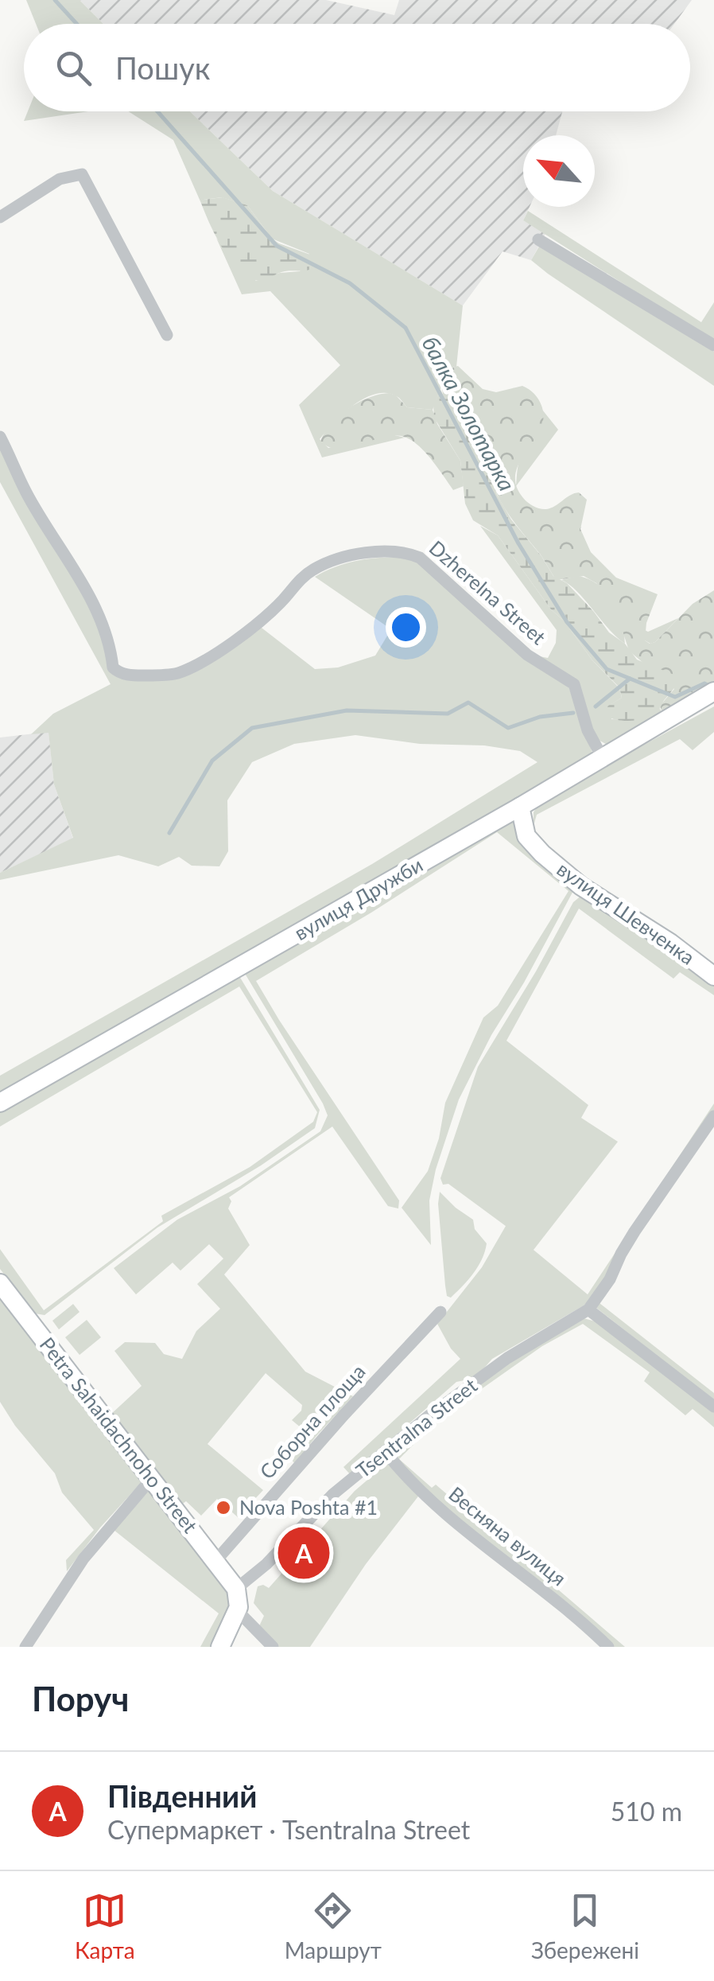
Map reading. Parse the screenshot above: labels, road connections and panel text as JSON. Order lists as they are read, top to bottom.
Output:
{
  "streets": {
    "street": [
      "Dzherelna Street",
      "вулиця Дружби",
      "вулиця Шевченка",
      "Соборна площа",
      "Tsentralna Street",
      "Petra Sahaidachnoho Street",
      "Весняна вулиця"
    ]
  },
  "crossings": [
    ["Dzherelna Street", "вулиця Дружби"],
    ["вулиця Дружби", "вулиця Шевченка"],
    ["Соборна площа", "Petra Sahaidachnoho Street"],
    ["Tsentralna Street", "Petra Sahaidachnoho Street"],
    ["Tsentralna Street", "Весняна вулиця"]
  ],
  "water": ["балка Золотарка"],
  "places": ["Nova Poshta #1"],
  "north": "top left",
  "page": {
    "search": "Пошук",
    "pins": "A",
    "heading": "Поруч",
    "list": [
      {
        "mark": "A",
        "name": "Південний",
        "note": "Супермаркет · Tsentralna Street",
        "value": "510 m"
      }
    ],
    "nav": ["Карта", "Маршрут", "Збережені"]
  }
}
